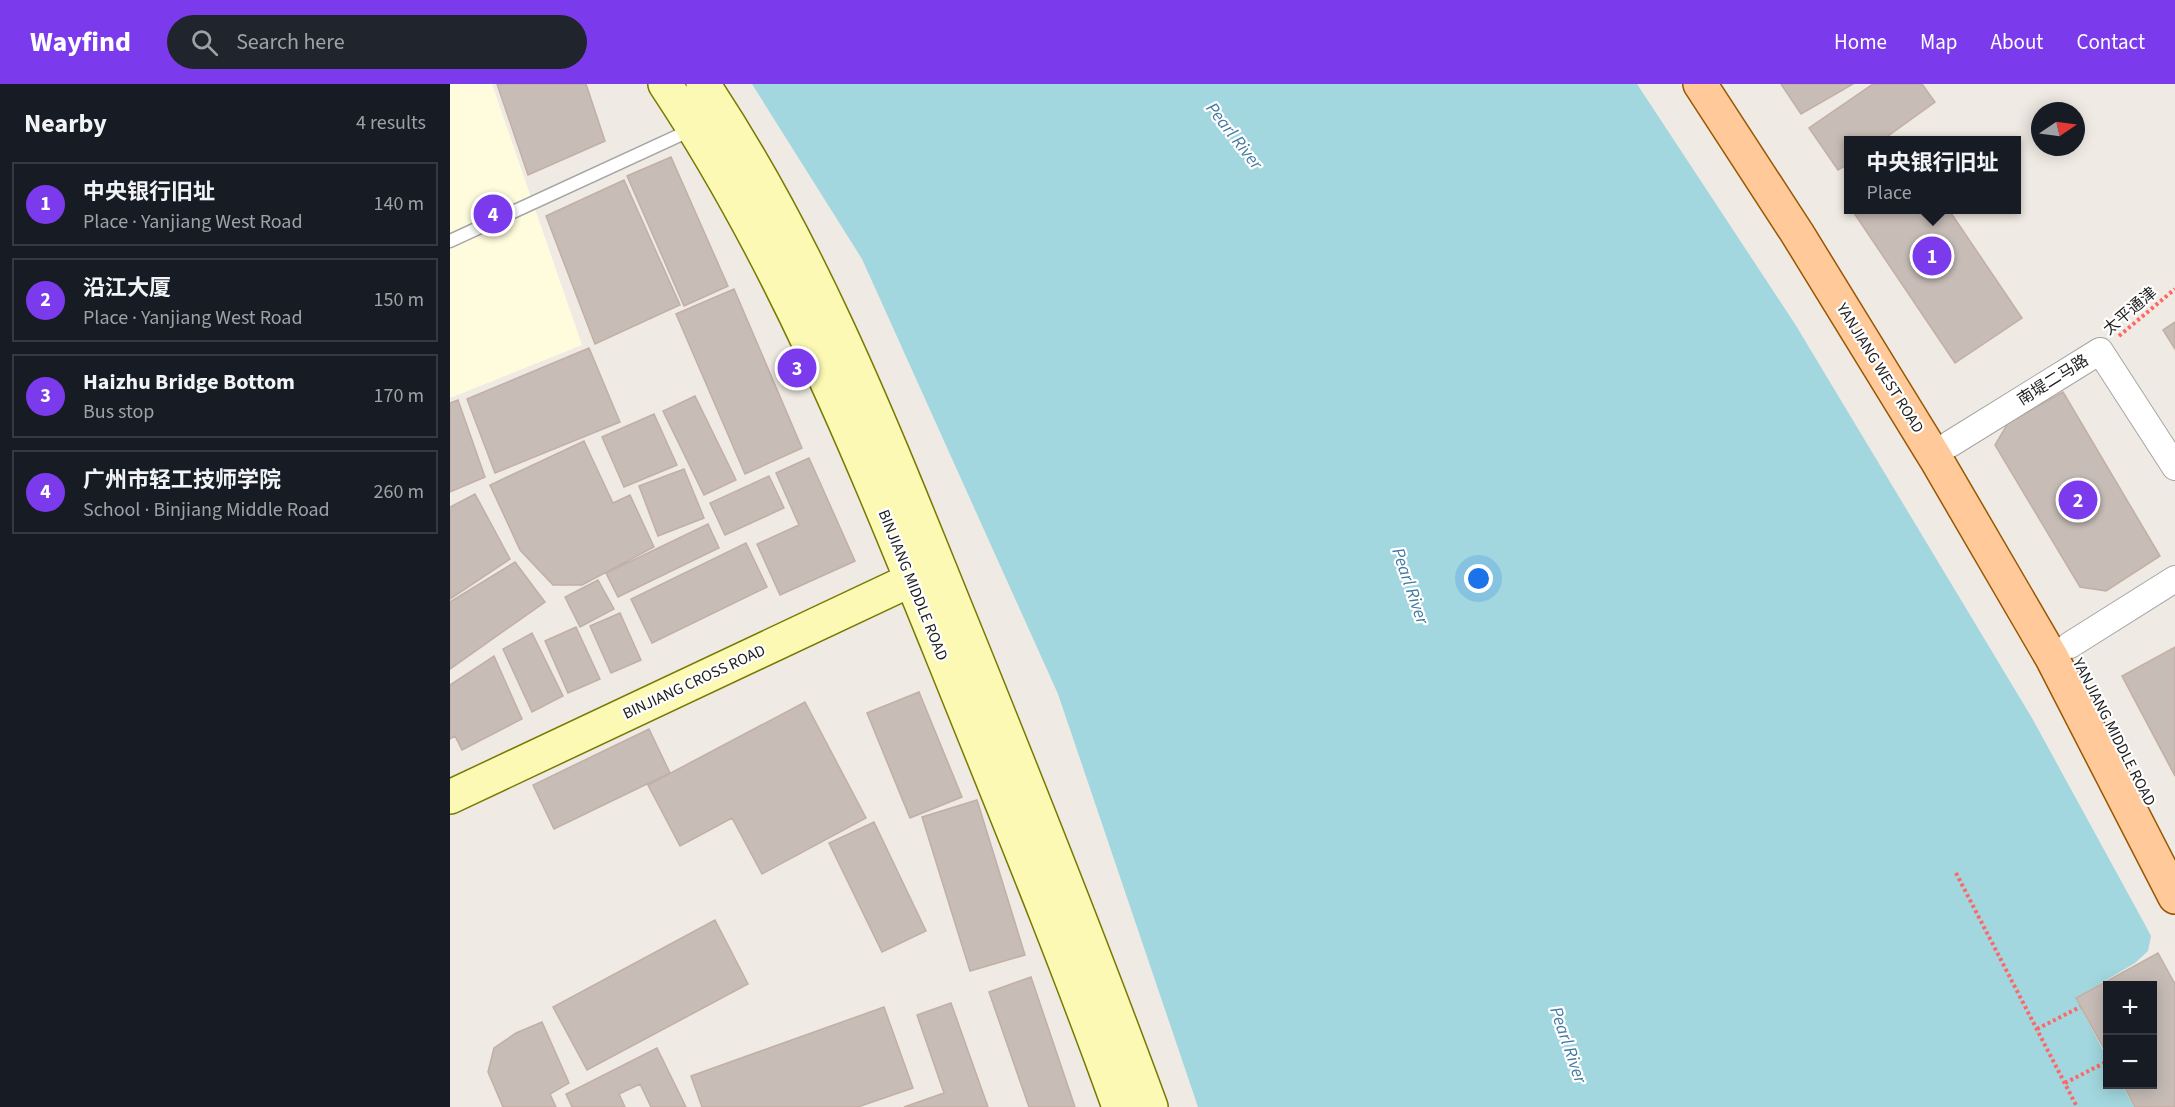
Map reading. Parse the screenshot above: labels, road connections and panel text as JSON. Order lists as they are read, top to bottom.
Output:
{
  "streets": {
    "main road": [
      "YANJIANG WEST ROAD",
      "BINJIANG MIDDLE ROAD",
      "BINJIANG CROSS ROAD",
      "YANJIANG MIDDLE ROAD"
    ],
    "street": ["南堤二马路"],
    "path": ["太平通津"]
  },
  "crossings": [
    ["太平通津", "南堤二马路"],
    ["YANJIANG WEST ROAD", "南堤二马路"],
    ["YANJIANG WEST ROAD", "YANJIANG MIDDLE ROAD"],
    ["BINJIANG MIDDLE ROAD", "BINJIANG CROSS ROAD"]
  ],
  "water": ["Pearl River"],
  "north": "right",
  "page": {
    "header": "Wayfind",
    "search": "Search here",
    "nav": [
      "Home",
      "Map",
      "About",
      "Contact"
    ],
    "heading": ["Nearby", "4 results"],
    "popup": ["中央银行旧址", "Place"],
    "list": [
      {
        "mark": "1",
        "name": "中央银行旧址",
        "note": "Place · Yanjiang West Road",
        "value": "140 m"
      },
      {
        "mark": "2",
        "name": "沿江大厦",
        "note": "Place · Yanjiang West Road",
        "value": "150 m"
      },
      {
        "mark": "3",
        "name": "Haizhu Bridge Bottom",
        "note": "Bus stop",
        "value": "170 m"
      },
      {
        "mark": "4",
        "name": "广州市轻工技师学院",
        "note": "School · Binjiang Middle Road",
        "value": "260 m"
      }
    ],
    "pins": [
      "4",
      "1",
      "3",
      "2"
    ],
    "map_buttons": ["+", "−"]
  }
}
